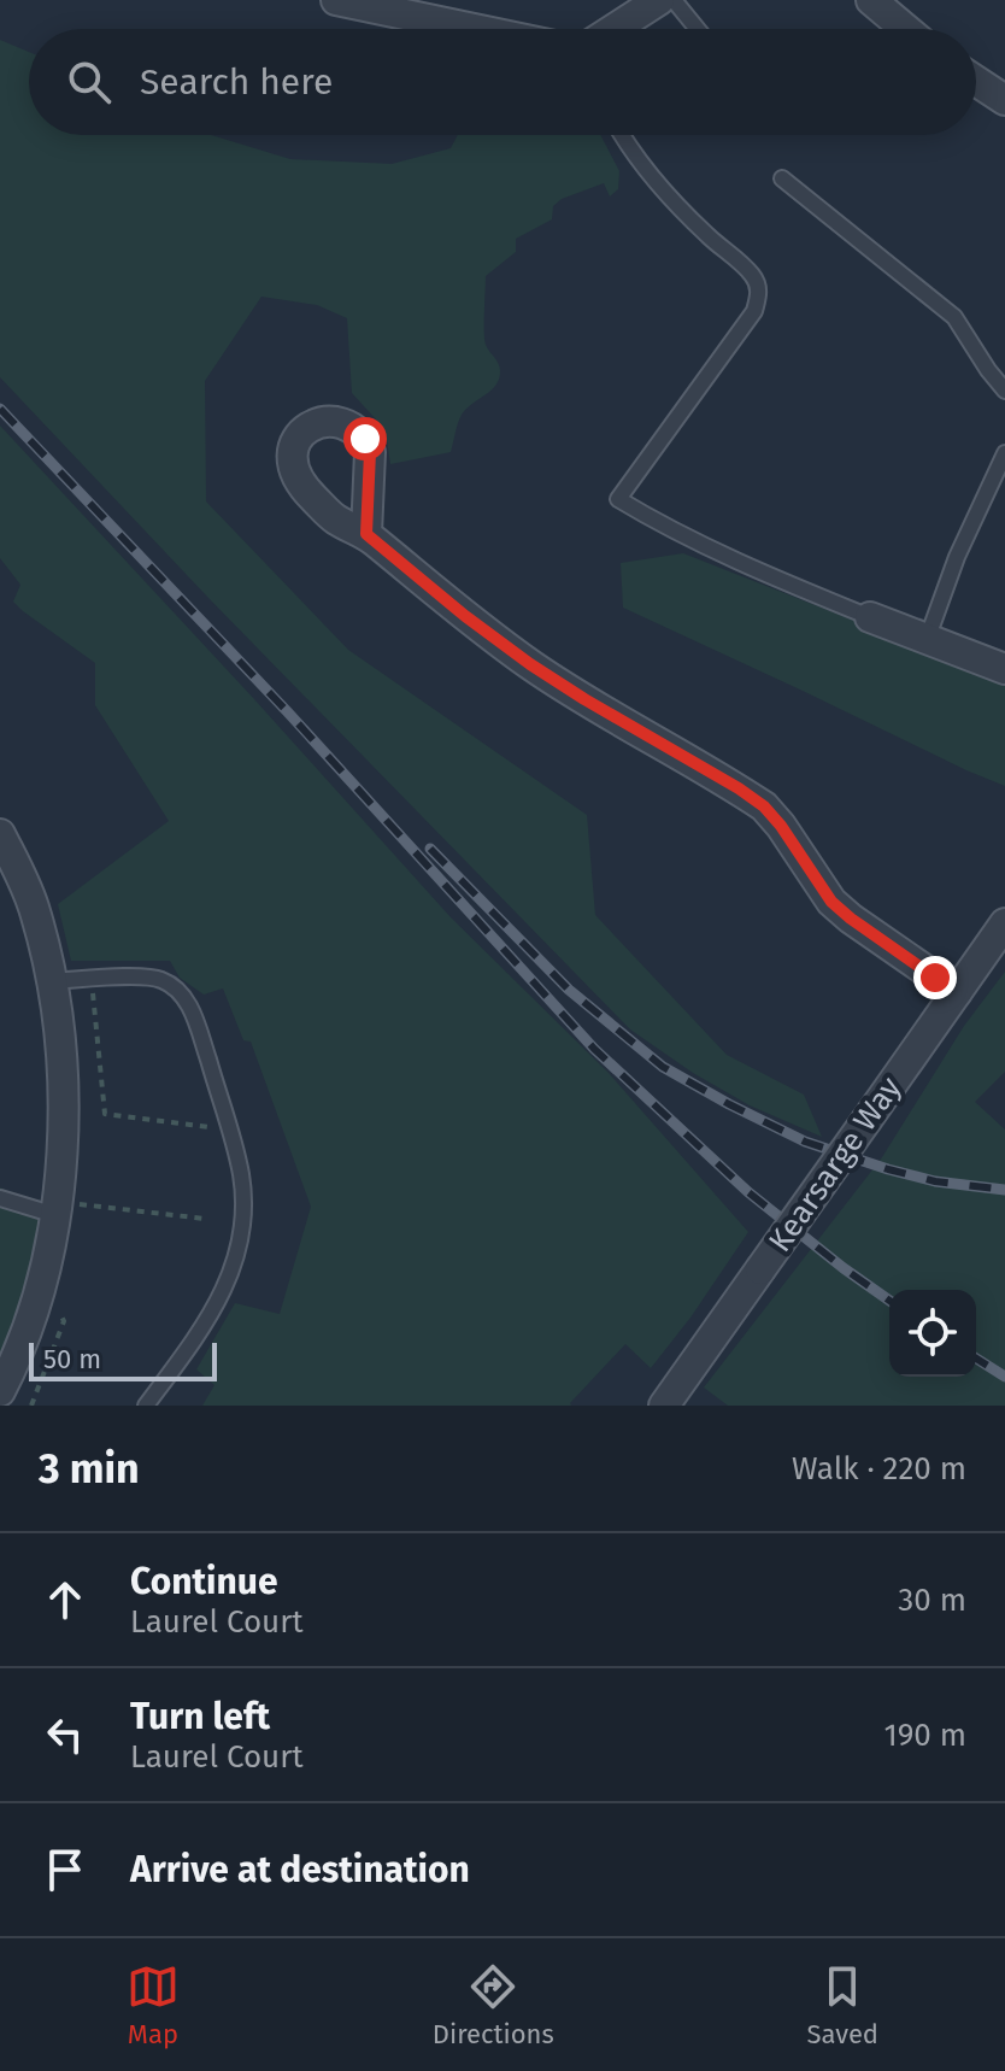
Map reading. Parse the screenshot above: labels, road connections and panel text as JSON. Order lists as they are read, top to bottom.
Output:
{
  "streets": {
    "street": ["Kearsarge Way"]
  },
  "scale_bar": "50 m",
  "page": {
    "search": "Search here",
    "scale": "50 m",
    "heading": ["3 min", "Walk · 220 m"],
    "list": [
      ["Continue", "Laurel Court", "30 m"],
      ["Turn left", "Laurel Court", "190 m"],
      "Arrive at destination"
    ],
    "nav": ["Map", "Directions", "Saved"]
  }
}
